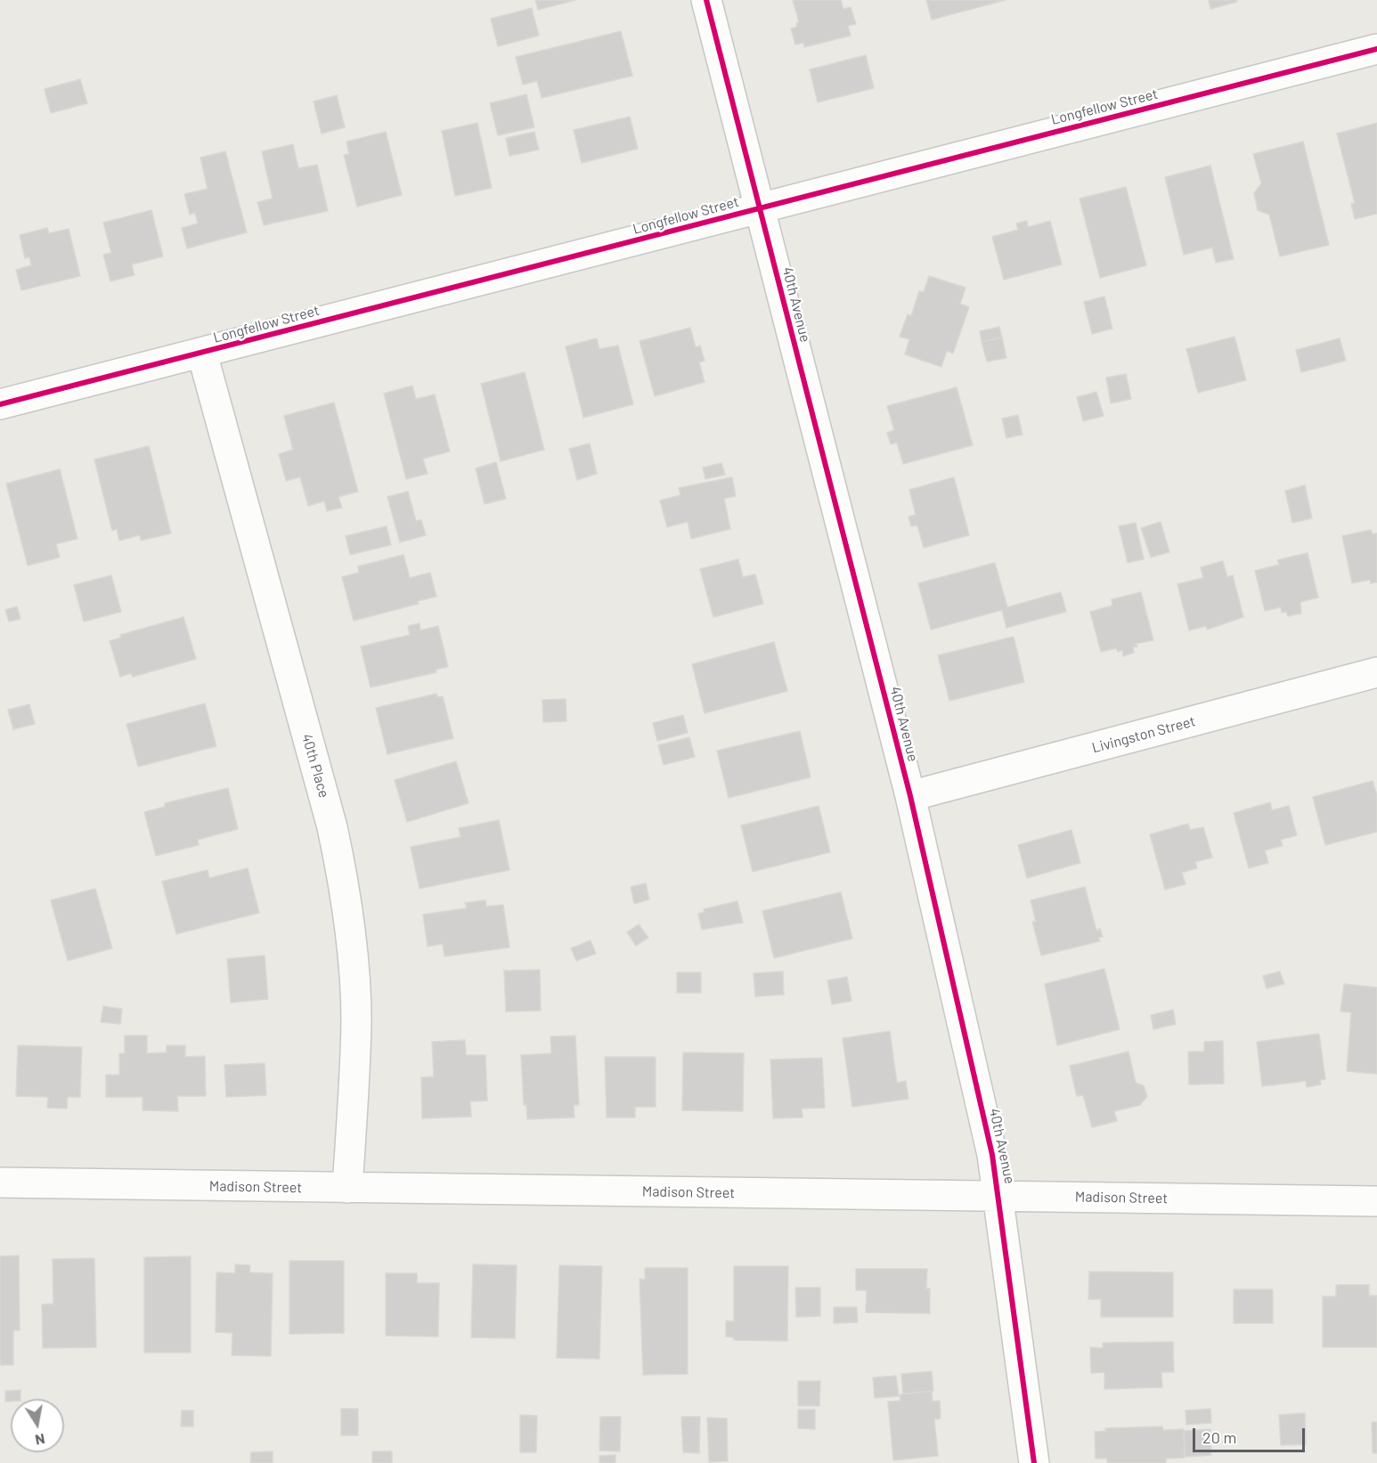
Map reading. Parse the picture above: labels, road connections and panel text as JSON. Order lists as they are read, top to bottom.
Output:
{
  "streets": {
    "street": [
      "Longfellow Street",
      "40th Avenue",
      "Livingston Street",
      "40th Place",
      "Madison Street"
    ]
  },
  "crossings": [
    ["Longfellow Street", "40th Avenue"],
    ["Longfellow Street", "40th Place"],
    ["40th Avenue", "Livingston Street"],
    ["40th Avenue", "Madison Street"],
    ["40th Place", "Madison Street"]
  ],
  "scale_bar": "20 m",
  "north": "bottom"
}
